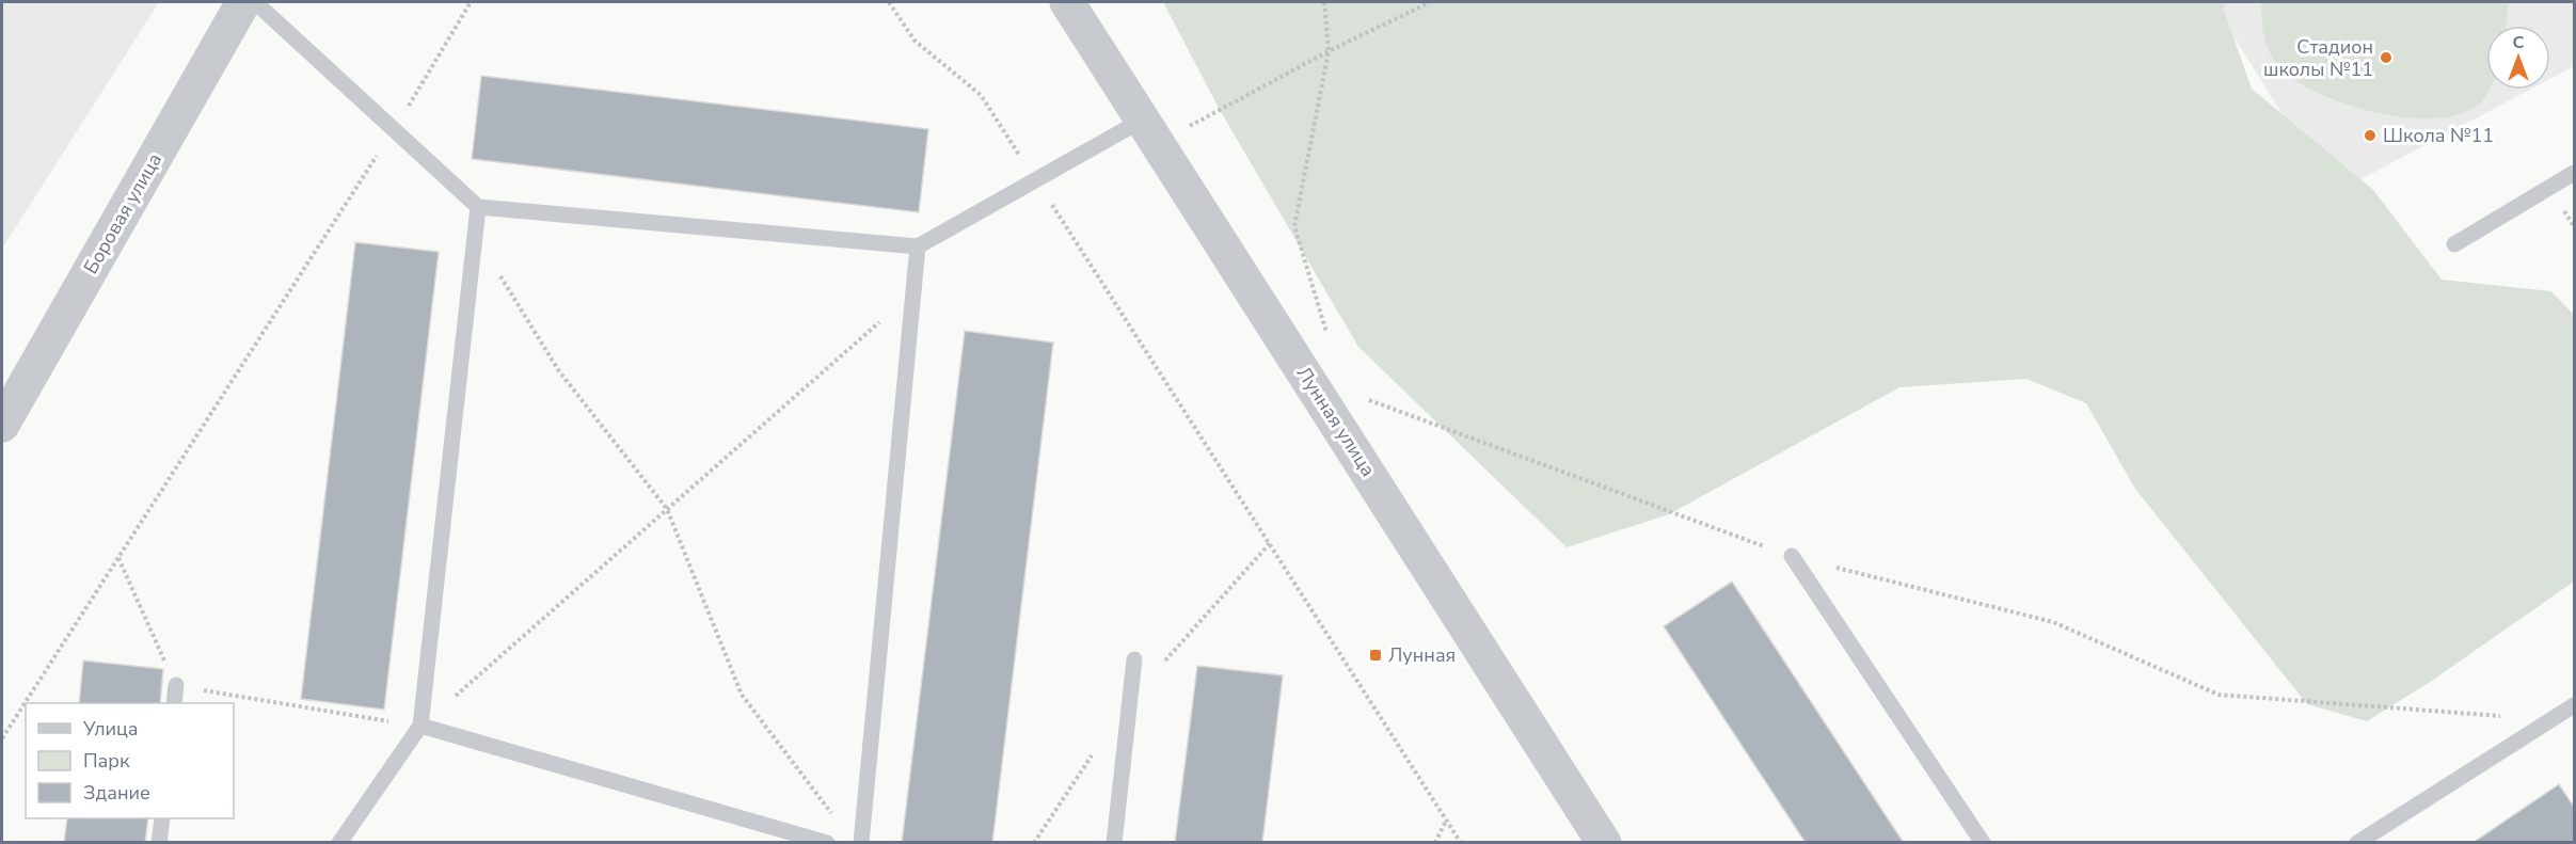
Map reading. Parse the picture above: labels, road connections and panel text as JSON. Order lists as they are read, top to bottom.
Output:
{
  "streets": {
    "street": ["Боровая улица", "Лунная улица"]
  },
  "places": {
    "other": ["Стадион школы №11", "Школа №11"],
    "transit": ["Лунная"]
  },
  "legend": ["Улица", "Парк", "Здание"],
  "north": "top"
}
